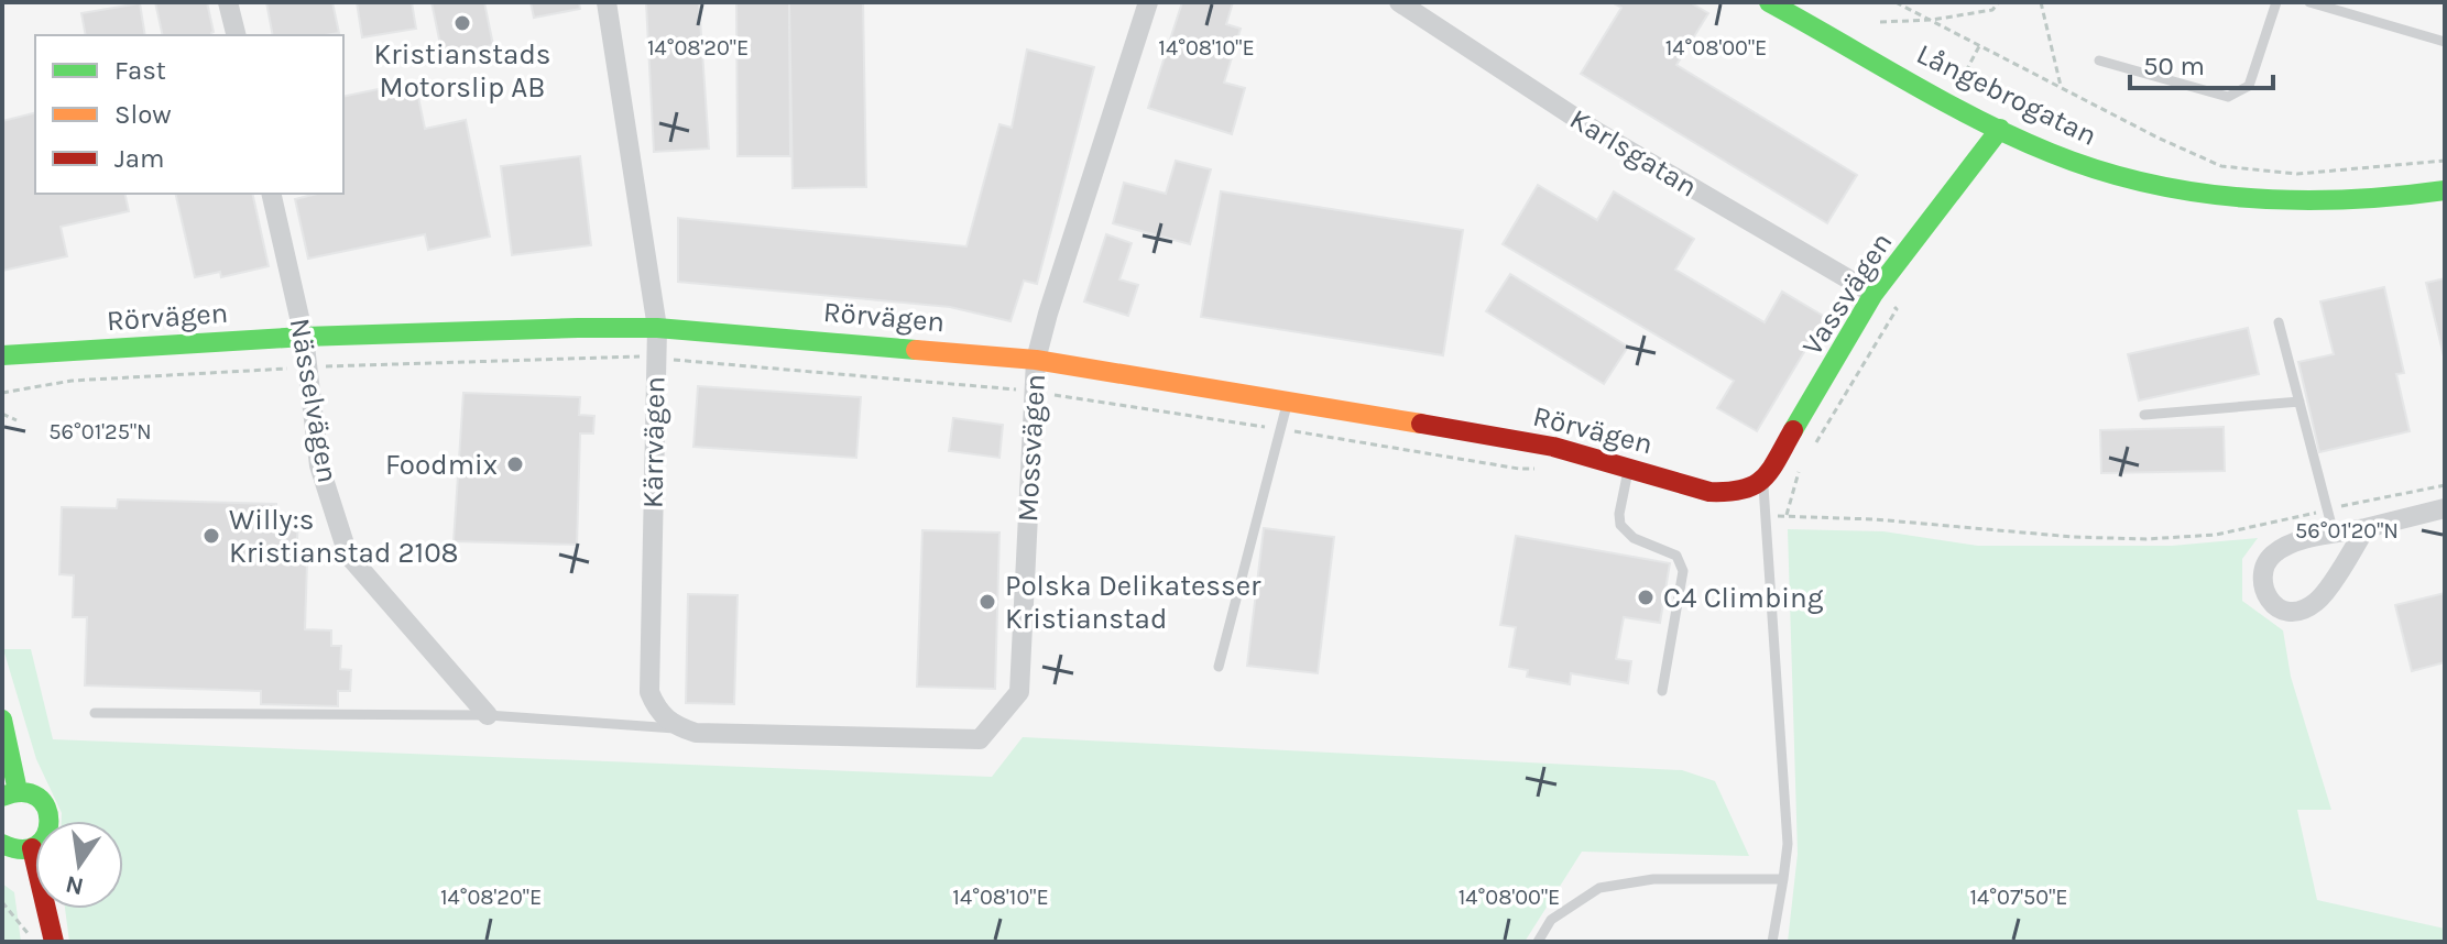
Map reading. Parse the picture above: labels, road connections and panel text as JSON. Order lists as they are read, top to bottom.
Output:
{
  "streets": {
    "street": [
      "Långebrogatan",
      "Karlsgatan",
      "Vassvägen",
      "Rörvägen",
      "Nässelvägen",
      "Kärrvägen",
      "Mossvägen"
    ]
  },
  "crossings": [
    ["Långebrogatan", "Vassvägen"],
    ["Karlsgatan", "Vassvägen"],
    ["Vassvägen", "Rörvägen"],
    ["Rörvägen", "Nässelvägen"],
    ["Rörvägen", "Kärrvägen"],
    ["Rörvägen", "Mossvägen"],
    ["Kärrvägen", "Mossvägen"]
  ],
  "places": [
    "Kristianstads Motorslip AB",
    "Foodmix",
    "Willy:s Kristianstad 2108",
    "C4 Climbing",
    "Polska Delikatesser Kristianstad"
  ],
  "legend": ["Fast", "Slow", "Jam"],
  "scale_bar": "50 m",
  "north": "bottom",
  "coordinates": [
    "14°08'20\"E",
    "14°08'10\"E",
    "14°08'00\"E",
    "56°01'25\"N",
    "56°01'20\"N",
    "14°07'50\"E"
  ]
}
